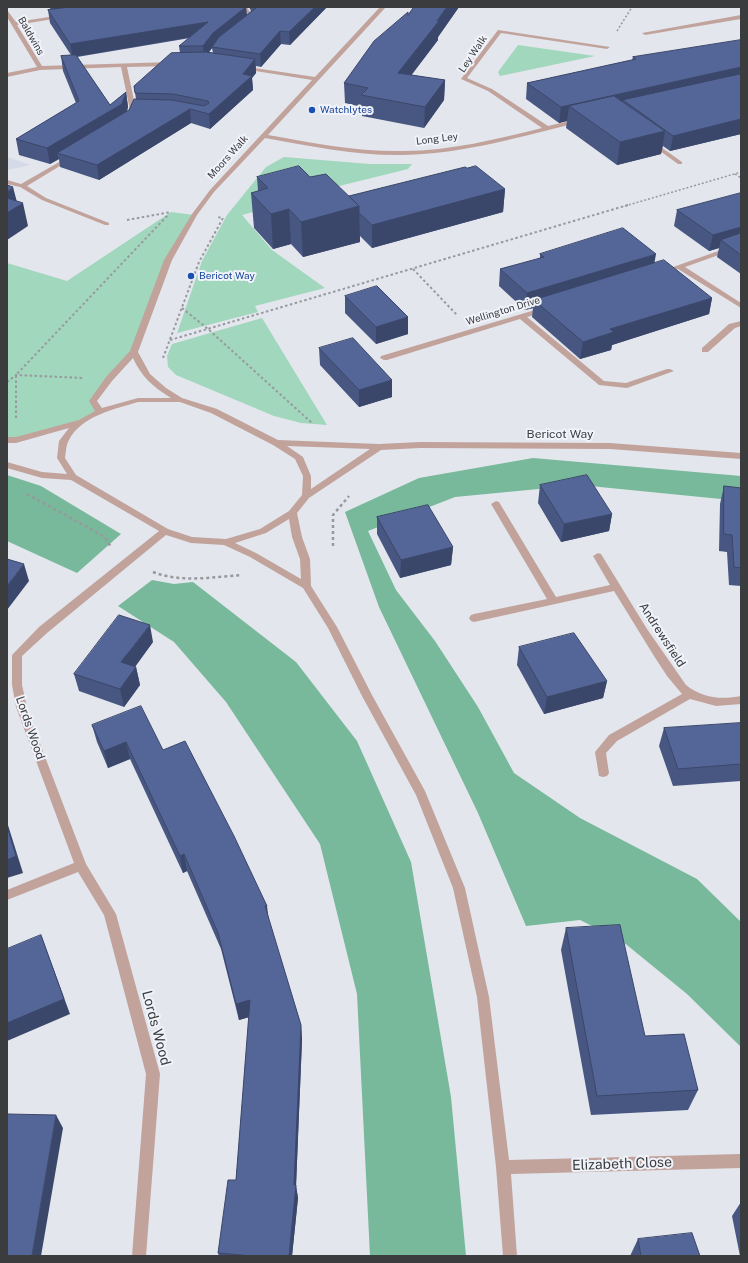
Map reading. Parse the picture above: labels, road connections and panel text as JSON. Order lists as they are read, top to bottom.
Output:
{
  "streets": {
    "street": [
      "Baldwins",
      "Ley Walk",
      "Long Ley",
      "Moors Walk",
      "Wellington Drive",
      "Bericot Way",
      "Andrewsfield",
      "Lords Wood",
      "Elizabeth Close"
    ]
  },
  "crossings": [
    ["Ley Walk", "Long Ley"],
    ["Long Ley", "Moors Walk"]
  ],
  "places": ["Watchlytes", "Bericot Way"]
}
